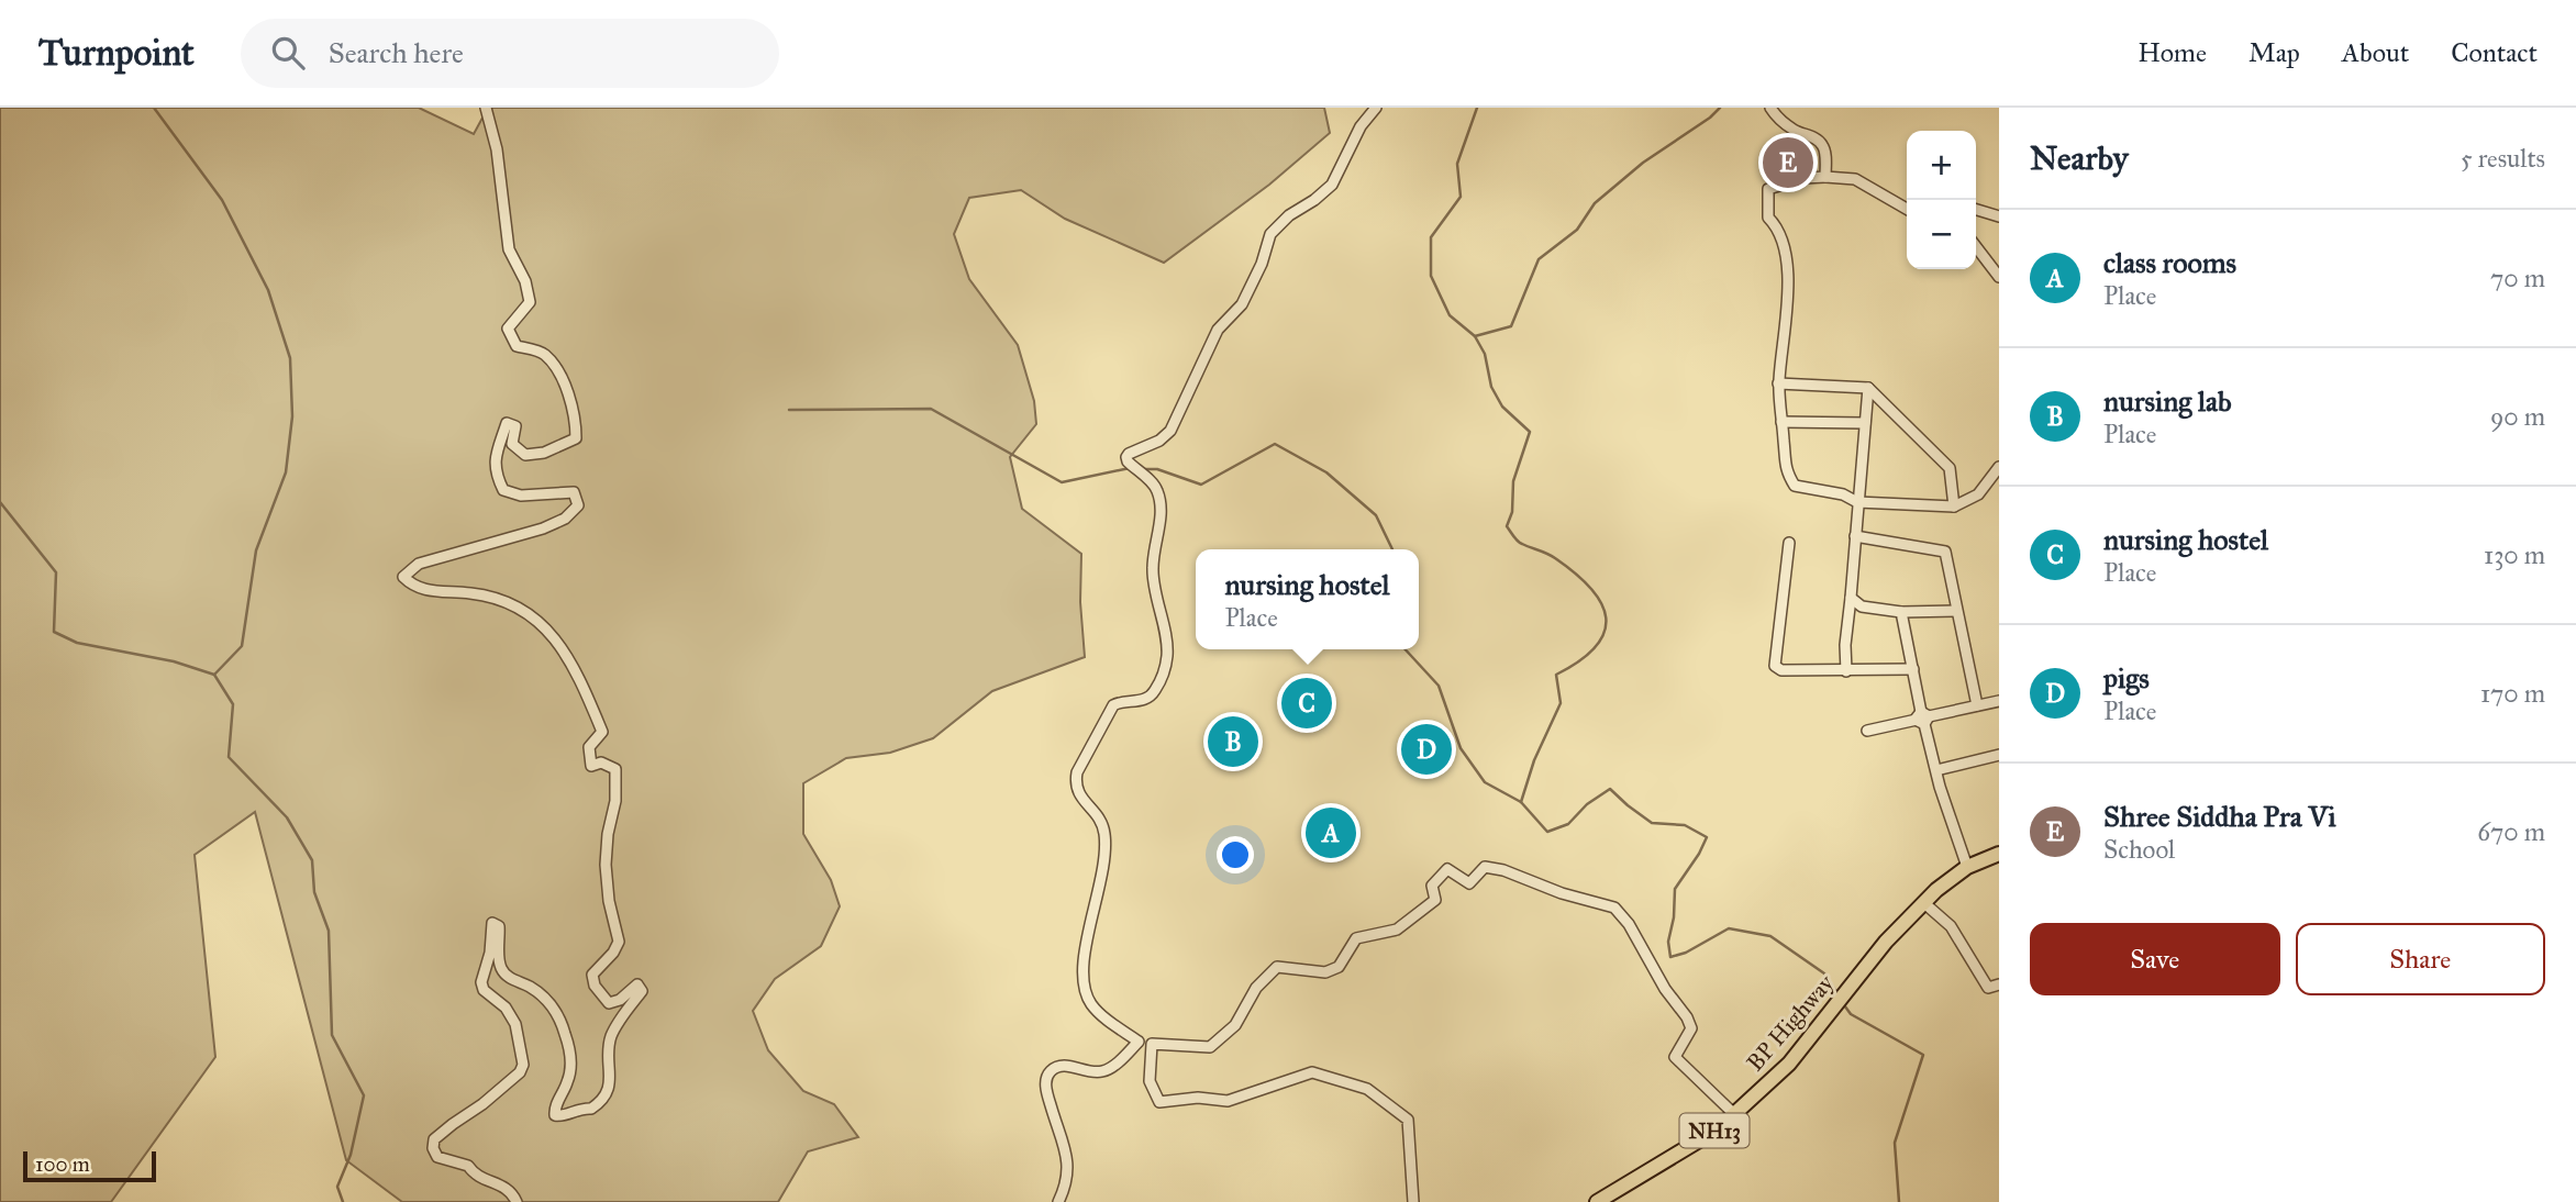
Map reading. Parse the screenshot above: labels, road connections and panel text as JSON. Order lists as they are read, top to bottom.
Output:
{
  "streets": {
    "highway": ["BP Highway", "NH13"]
  },
  "scale_bar": "100 m",
  "page": {
    "header": "Turnpoint",
    "search": "Search here",
    "nav": [
      "Home",
      "Map",
      "About",
      "Contact"
    ],
    "heading": ["Nearby", "5 results"],
    "map_buttons": ["+", "−"],
    "pins": [
      "E",
      "C",
      "B",
      "D",
      "A"
    ],
    "list": [
      {
        "mark": "A",
        "name": "class rooms",
        "note": "Place",
        "value": "70 m"
      },
      {
        "mark": "B",
        "name": "nursing lab",
        "note": "Place",
        "value": "90 m"
      },
      {
        "mark": "C",
        "name": "nursing hostel",
        "note": "Place",
        "value": "130 m"
      },
      {
        "mark": "D",
        "name": "pigs",
        "note": "Place",
        "value": "170 m"
      },
      {
        "mark": "E",
        "name": "Shree Siddha Pra Vi",
        "note": "School",
        "value": "670 m"
      }
    ],
    "popup": ["nursing hostel", "Place"],
    "buttons": ["Save", "Share"],
    "scale": "100 m"
  }
}
